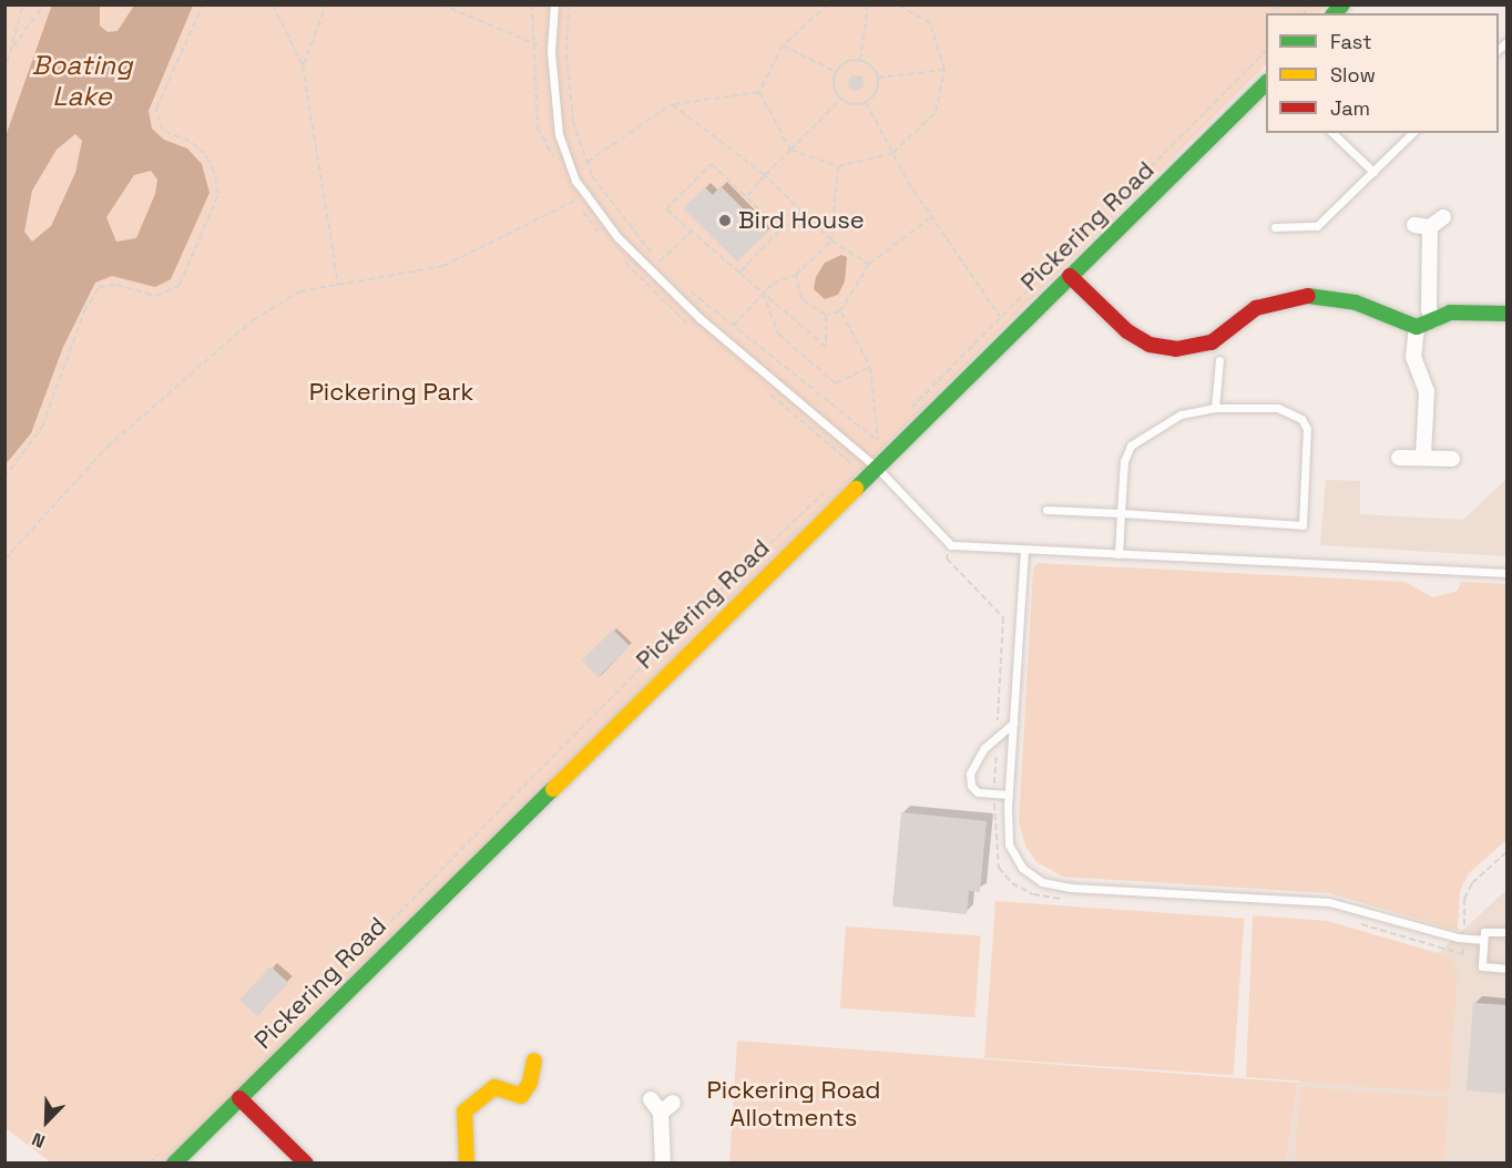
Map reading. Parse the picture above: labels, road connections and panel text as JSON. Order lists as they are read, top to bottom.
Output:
{
  "streets": {
    "street": ["Pickering Road"]
  },
  "water": ["Boating Lake"],
  "parks": ["Pickering Park", "Pickering Road Allotments"],
  "places": ["Bird House"],
  "legend": ["Fast", "Slow", "Jam"],
  "north": "bottom left"
}
